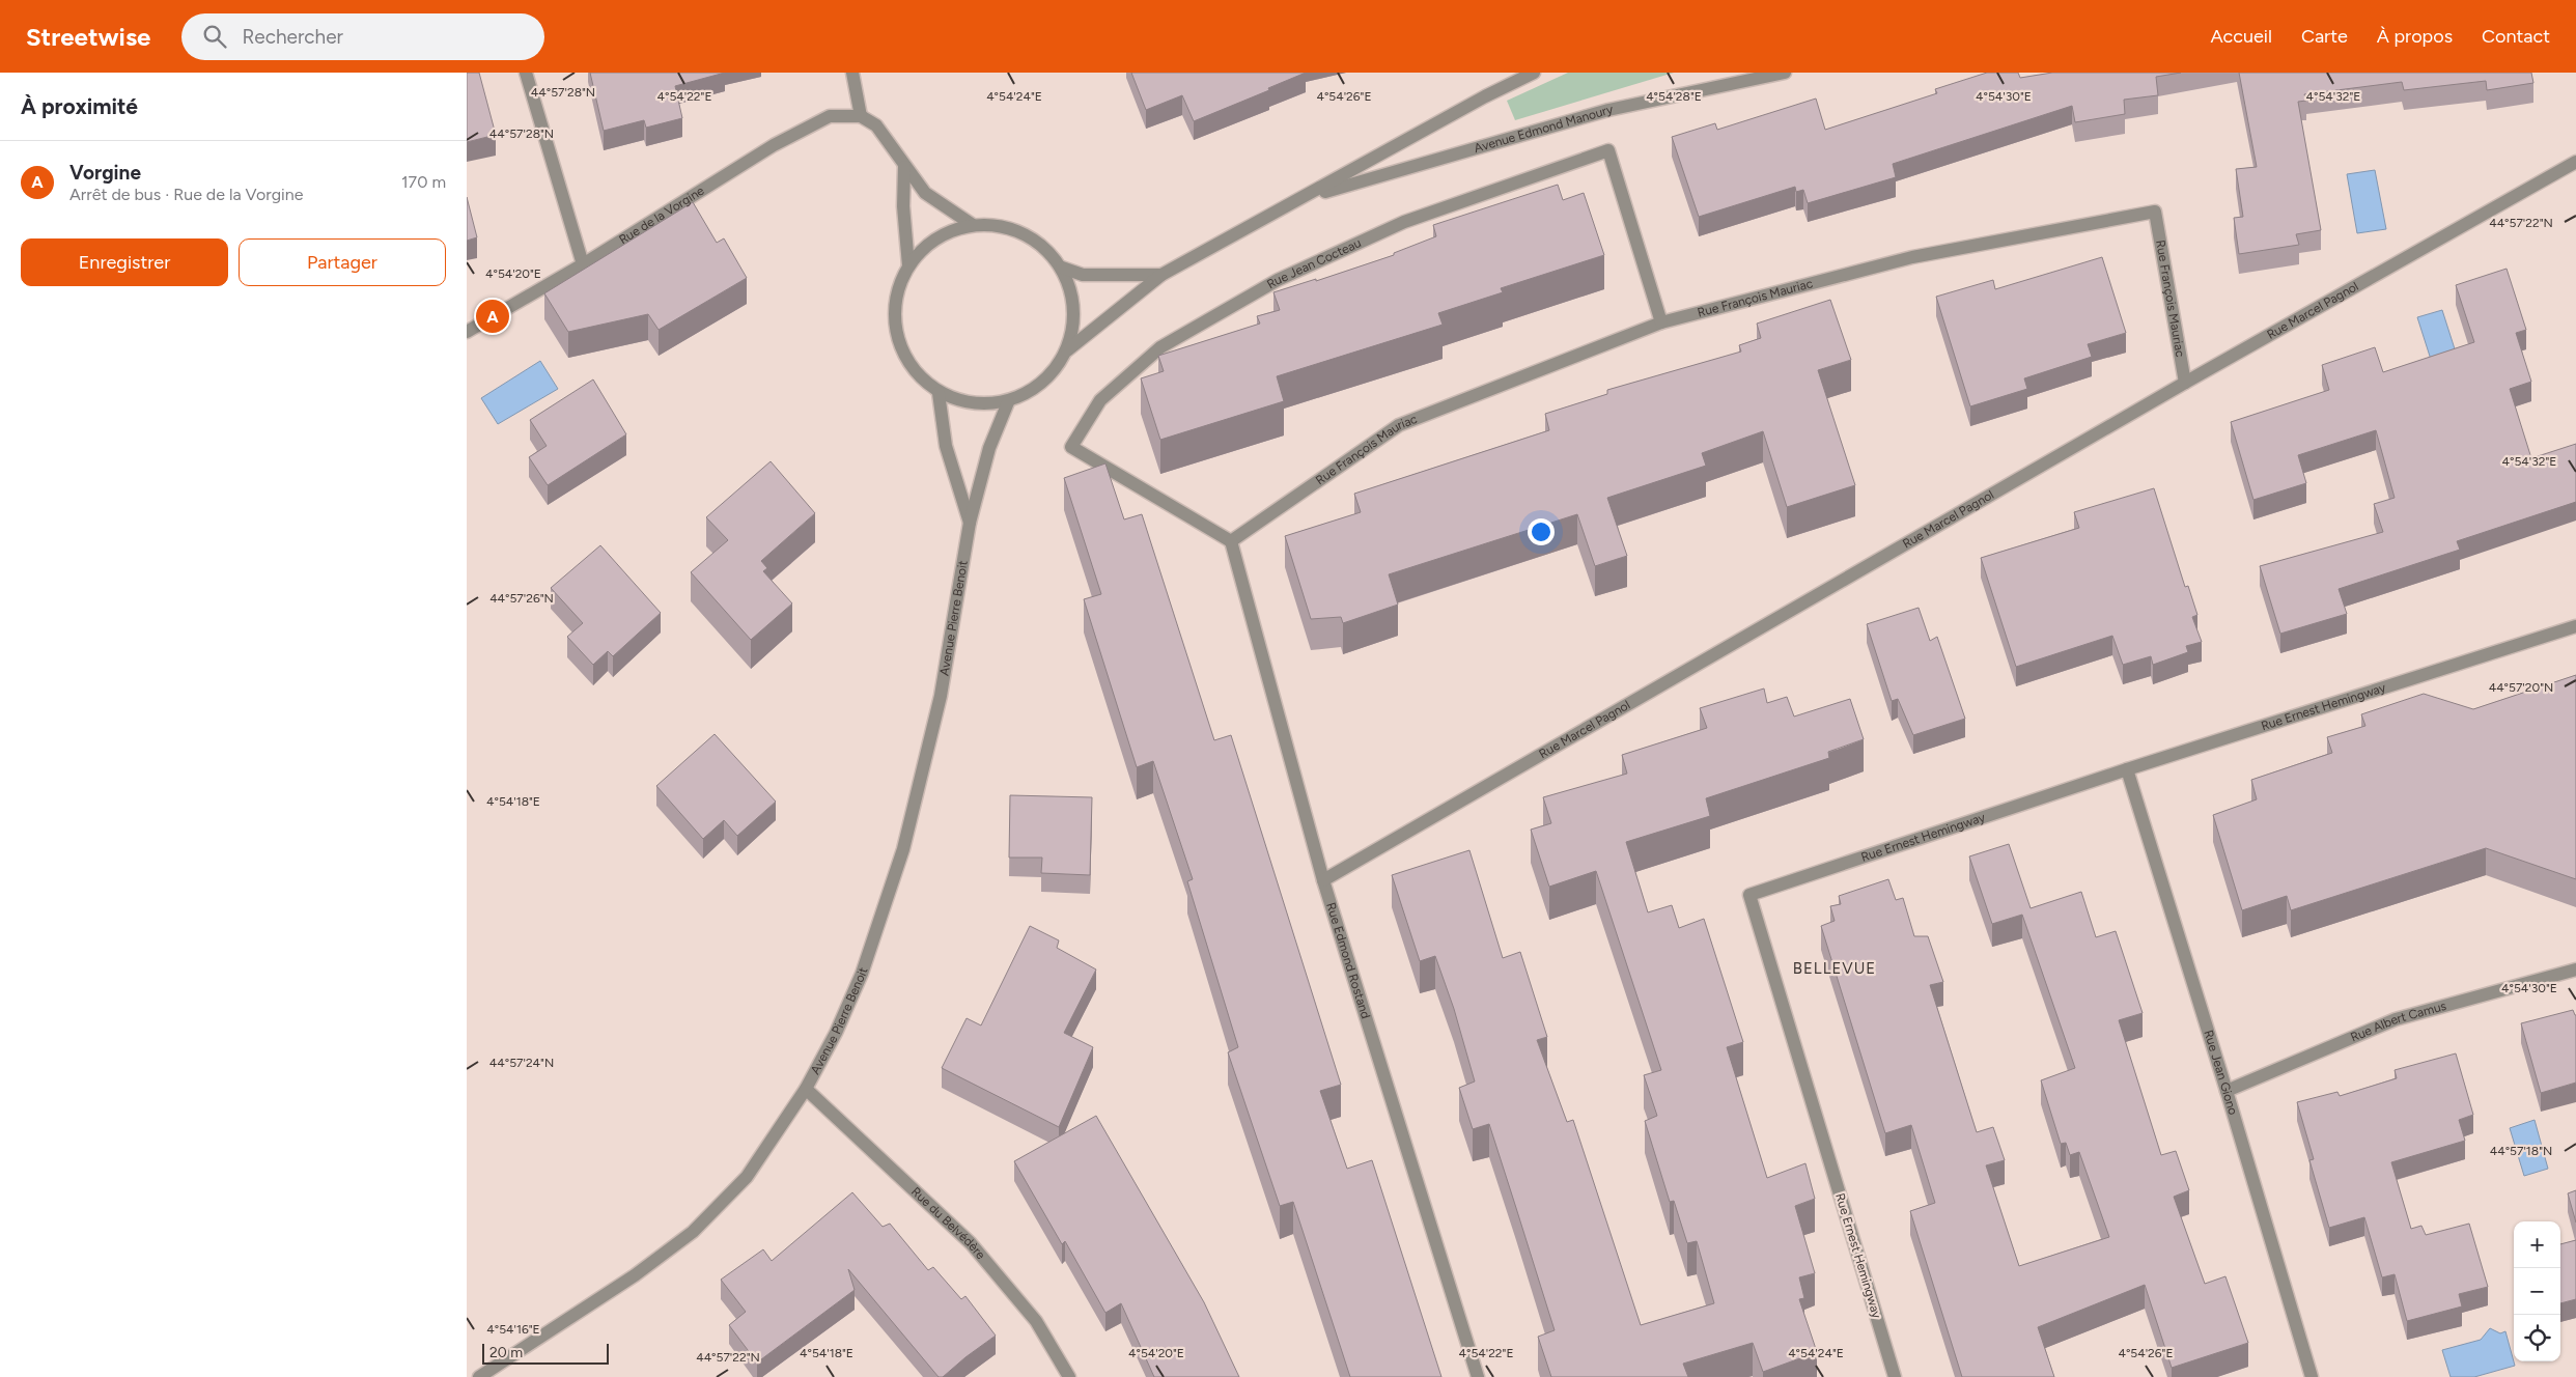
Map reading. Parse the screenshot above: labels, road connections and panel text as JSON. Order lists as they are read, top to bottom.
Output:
{
  "streets": {
    "street": [
      "Avenue Edmond Manoury",
      "Rue de la Vorgine",
      "Rue Jean Cocteau",
      "Rue François Mauriac",
      "Rue Marcel Pagnol",
      "Avenue Pierre Benoit",
      "Rue Ernest Hemingway",
      "Rue Edmond Rostand",
      "Rue Albert Camus",
      "Rue Jean Giono",
      "Rue du Belvédère"
    ]
  },
  "crossings": [
    ["Avenue Edmond Manoury", "Avenue Pierre Benoit"],
    ["Rue Jean Cocteau", "Rue François Mauriac"],
    ["Rue Jean Cocteau", "Rue Edmond Rostand"],
    ["Rue François Mauriac", "Rue Marcel Pagnol"],
    ["Rue François Mauriac", "Rue Edmond Rostand"],
    ["Rue Marcel Pagnol", "Rue Edmond Rostand"],
    ["Avenue Pierre Benoit", "Rue du Belvédère"],
    ["Rue Ernest Hemingway", "Rue Jean Giono"],
    ["Rue Albert Camus", "Rue Jean Giono"]
  ],
  "districts": ["BELLEVUE"],
  "scale_bar": "20 m",
  "page": {
    "header": "Streetwise",
    "search": "Rechercher",
    "nav": [
      "Accueil",
      "Carte",
      "À propos",
      "Contact"
    ],
    "heading": "À proximité",
    "list": [
      {
        "mark": "A",
        "name": "Vorgine",
        "note": "Arrêt de bus · Rue de la Vorgine",
        "value": "170 m"
      }
    ],
    "buttons": ["Enregistrer", "Partager"],
    "pins": "A",
    "map_buttons": ["+", "−"],
    "scale": "20 m"
  },
  "coordinates": [
    "44°57'28\"N",
    "4°54'22\"E",
    "4°54'30\"E",
    "4°54'24\"E",
    "4°54'26\"E",
    "4°54'28\"E",
    "4°54'32\"E",
    "44°57'22\"N",
    "4°54'20\"E",
    "44°57'26\"N",
    "44°57'20\"N",
    "4°54'18\"E",
    "44°57'24\"N",
    "44°57'18\"N",
    "4°54'16\"E"
  ]
}
